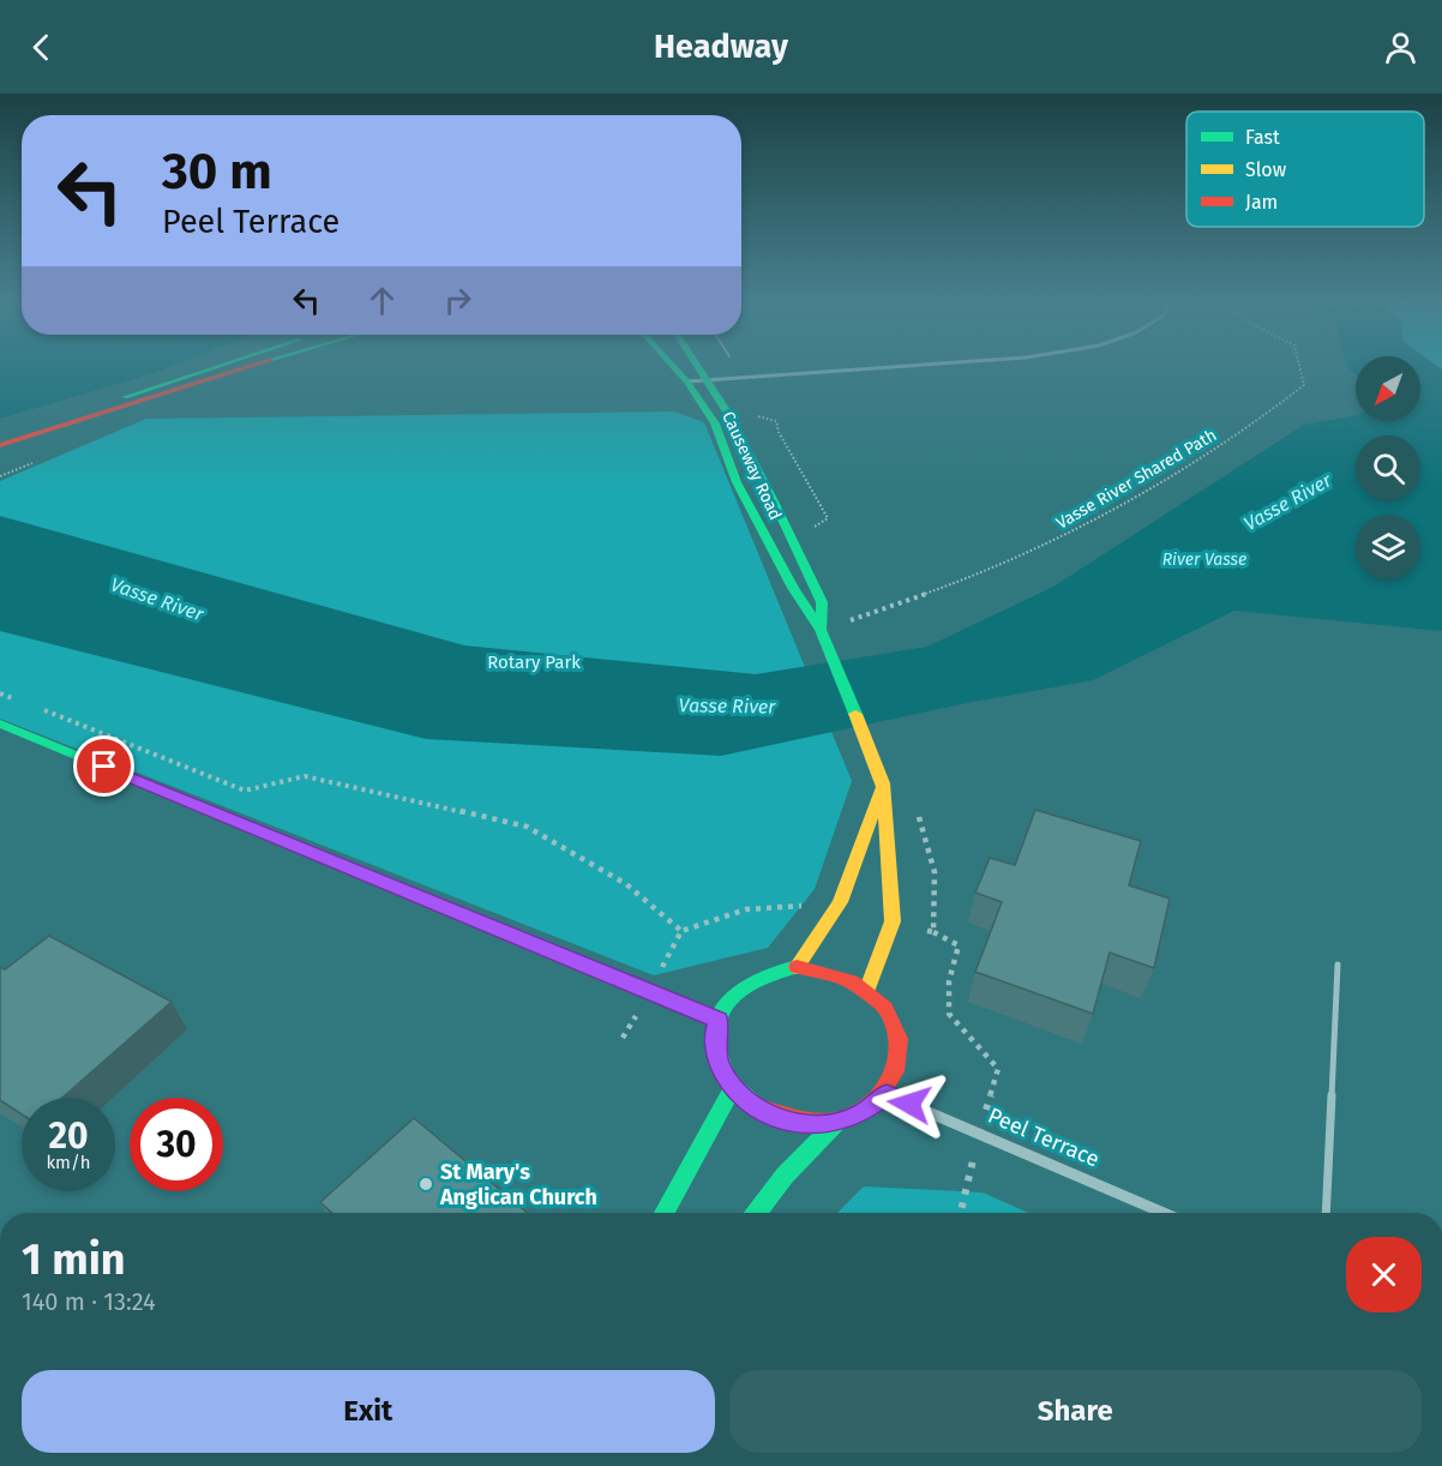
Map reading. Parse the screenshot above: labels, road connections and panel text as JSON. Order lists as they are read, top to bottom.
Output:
{
  "streets": {
    "main road": ["Causeway Road"],
    "street": ["Peel Terrace"],
    "path": ["Vasse River Shared Path"]
  },
  "crossings": [
    ["Causeway Road", "Peel Terrace"]
  ],
  "water": ["Vasse River", "River Vasse"],
  "parks": ["Rotary Park"],
  "places": ["St Mary's Anglican Church"],
  "legend": ["Fast", "Slow", "Jam"],
  "north": "bottom left",
  "page": {
    "header": "Headway",
    "turn": ["30 m", "Peel Terrace"],
    "speed": "20 km/h",
    "limit": "30",
    "heading": ["1 min", "140 m · 13:24"],
    "buttons": ["Exit", "Share"]
  }
}
